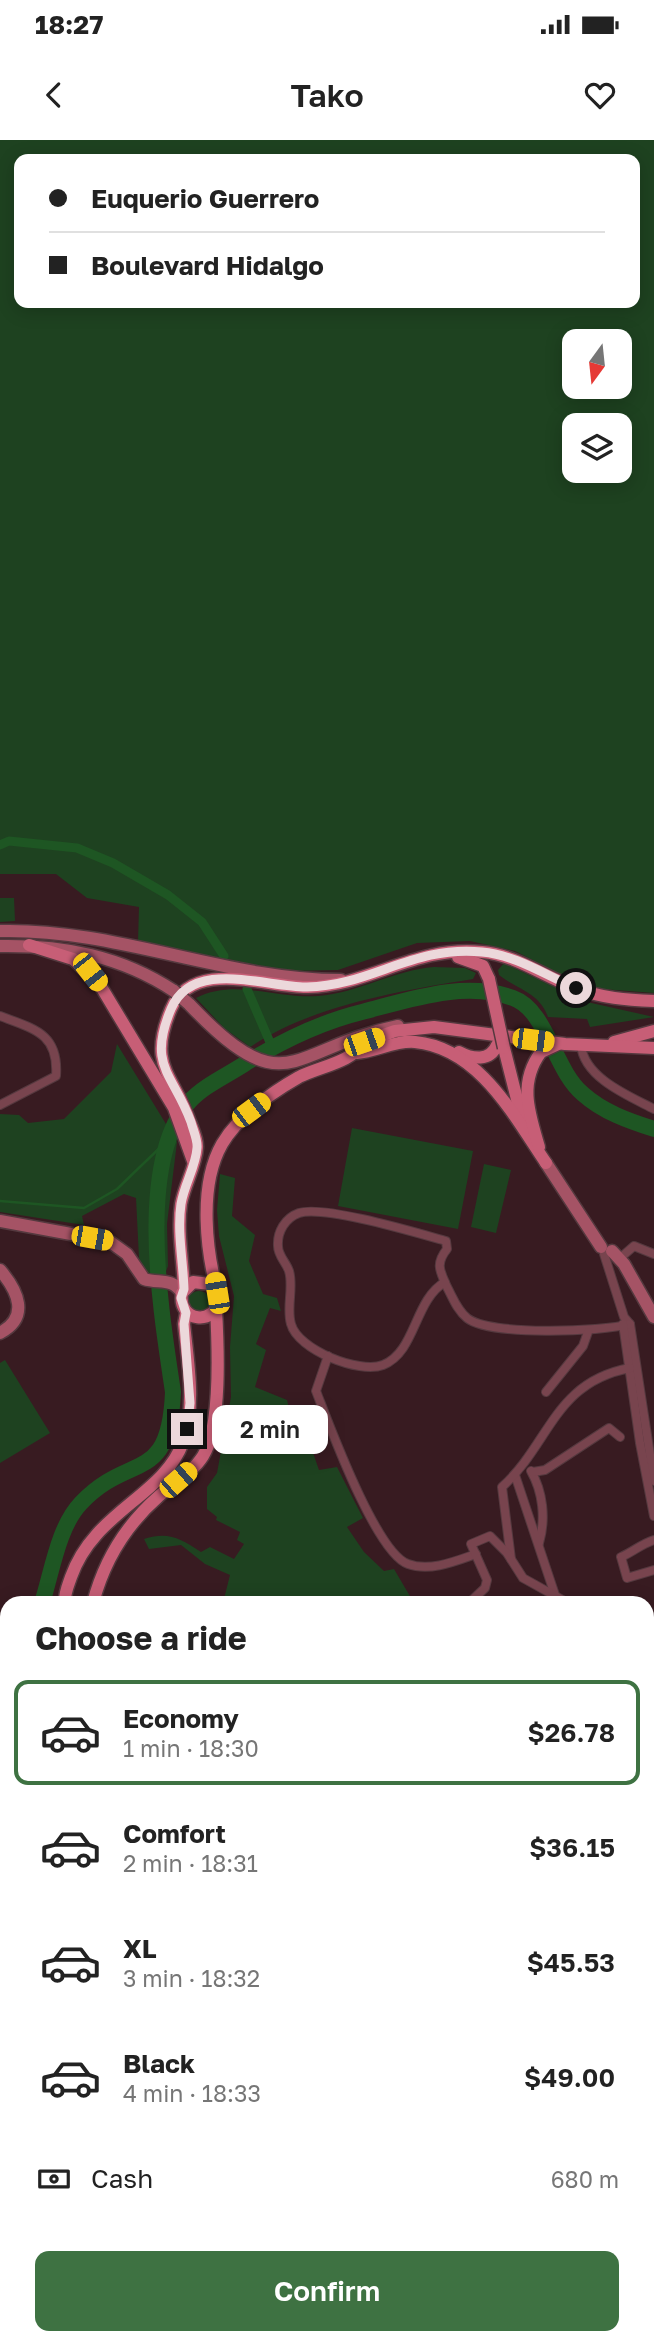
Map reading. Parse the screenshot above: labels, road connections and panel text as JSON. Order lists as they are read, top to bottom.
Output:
{
  "north": "bottom",
  "page": {
    "status": "18:27",
    "header": "Tako",
    "banner": ["Euquerio Guerrero", "Boulevard Hidalgo"],
    "bubble": "2 min",
    "heading": "Choose a ride",
    "list": [
      {
        "name": "Economy",
        "note": "1 min · 18:30",
        "value": "$26.78"
      },
      {
        "name": "Comfort",
        "note": "2 min · 18:31",
        "value": "$36.15"
      },
      {
        "name": "XL",
        "note": "3 min · 18:32",
        "value": "$45.53"
      },
      {
        "name": "Black",
        "note": "4 min · 18:33",
        "value": "$49.00"
      }
    ],
    "pay": ["Cash", "680 m"],
    "buttons": "Confirm"
  }
}
